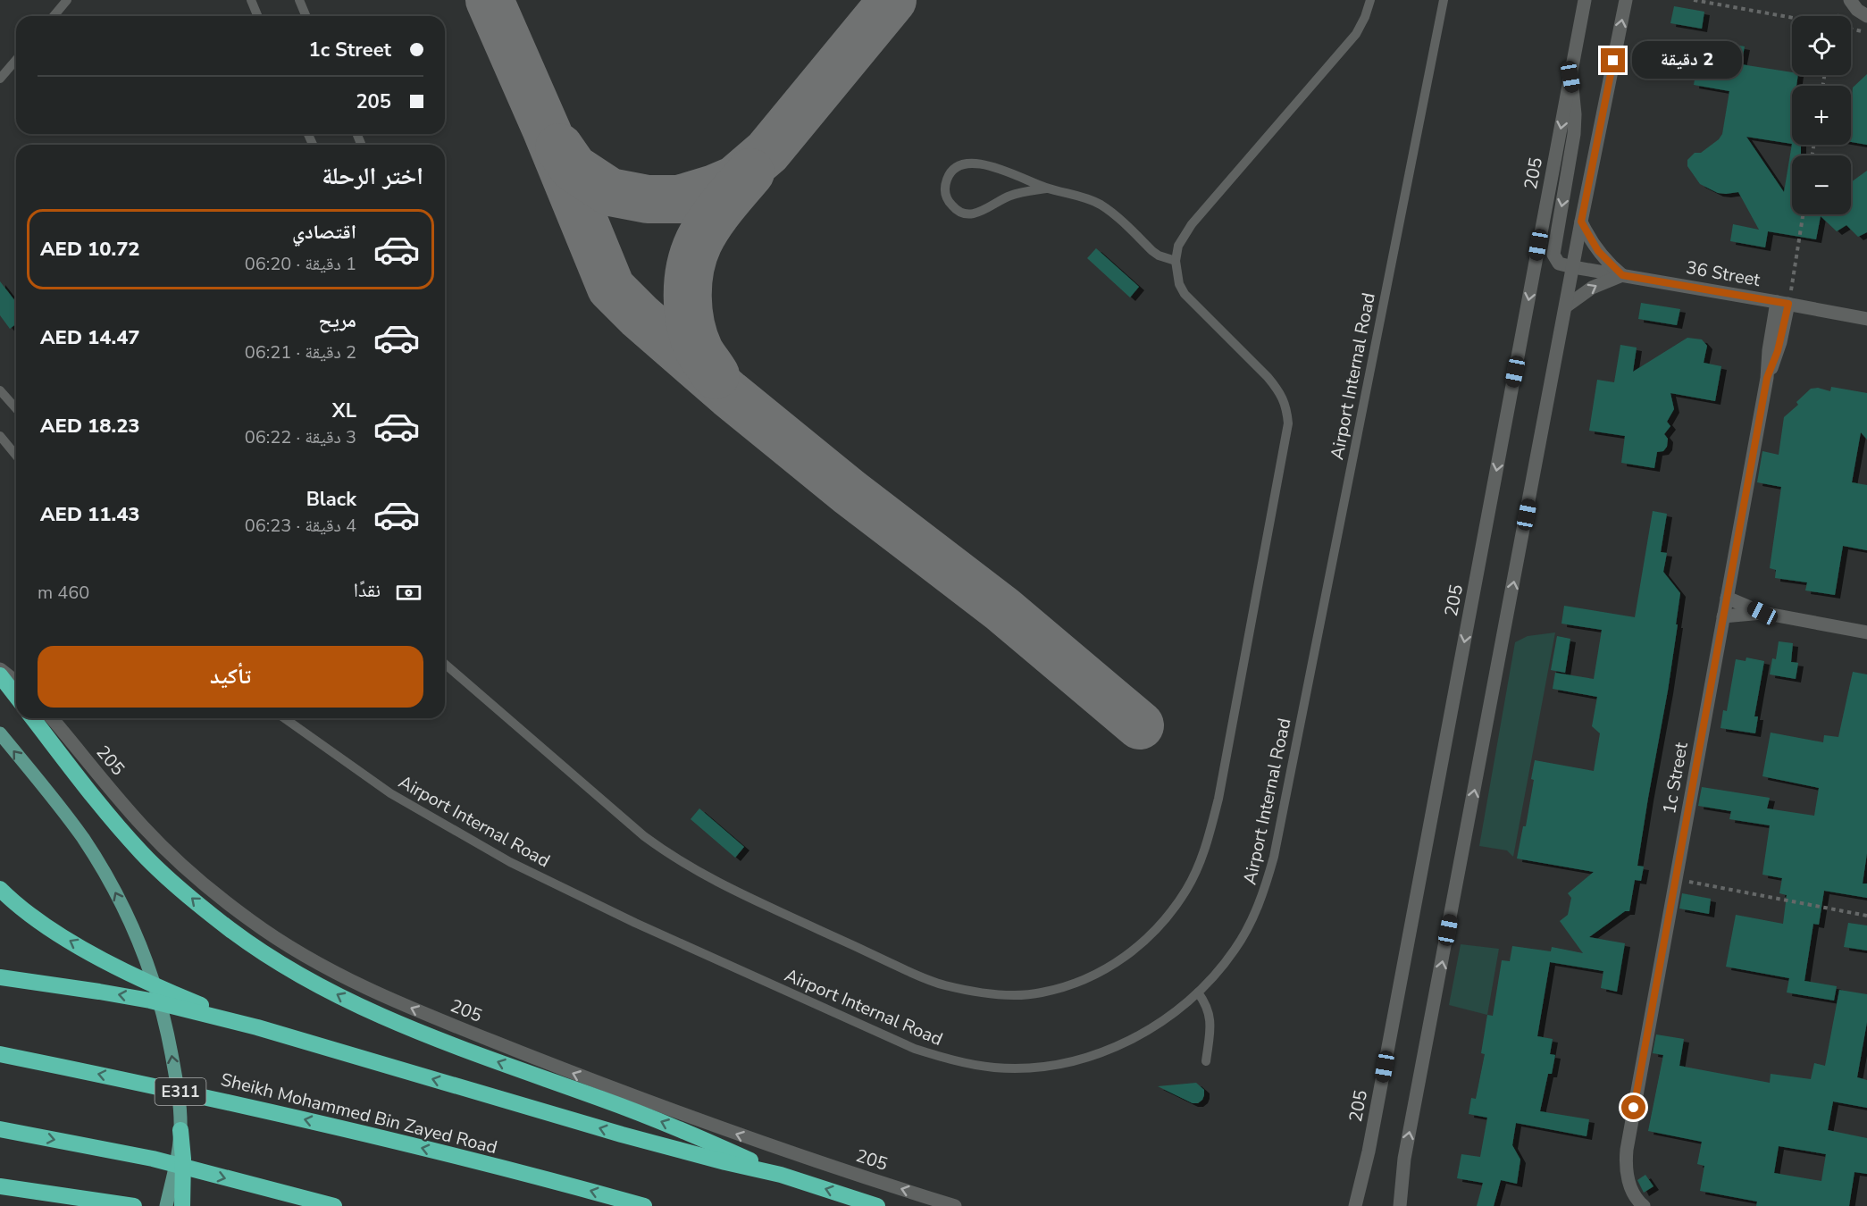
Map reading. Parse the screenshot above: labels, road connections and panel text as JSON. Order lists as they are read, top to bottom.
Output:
{
  "streets": {
    "highway": ["E311", "Sheikh Mohammed Bin Zayed Road"],
    "street": ["205", "36 Street", "1c Street"],
    "lane": ["Airport Internal Road"]
  },
  "crossings": [
    ["36 Street", "1c Street"]
  ],
  "page": {
    "map_buttons": ["+", "−"],
    "banner": ["1c Street", "205"],
    "bubble": "2 دقيقة",
    "heading": "اختر الرحلة",
    "list": [
      {
        "name": "اقتصادي",
        "note": "1 دقيقة · 06:20",
        "value": "AED 10.72"
      },
      {
        "name": "مريح",
        "note": "2 دقيقة · 06:21",
        "value": "AED 14.47"
      },
      {
        "name": "XL",
        "note": "3 دقيقة · 06:22",
        "value": "AED 18.23"
      },
      {
        "name": "Black",
        "note": "4 دقيقة · 06:23",
        "value": "AED 11.43"
      }
    ],
    "pay": ["نقدًا", "460 m"],
    "buttons": "تأكيد"
  }
}
